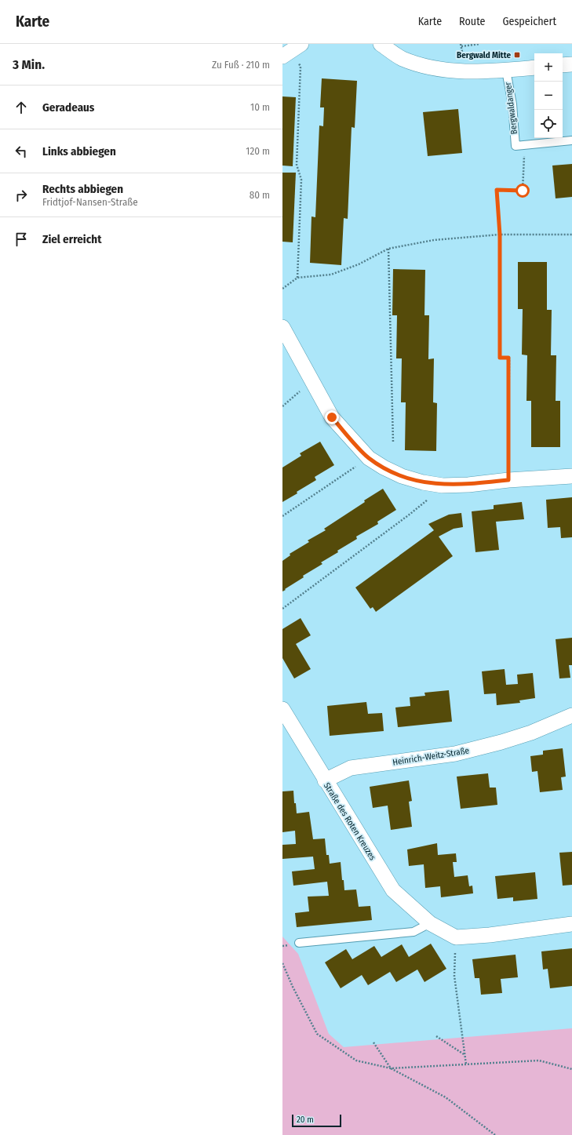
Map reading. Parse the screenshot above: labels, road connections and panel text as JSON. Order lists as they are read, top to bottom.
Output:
{
  "streets": {
    "street": ["Heinrich-Weitz-Straße", "Straße des Roten Kreuzes"],
    "lane": ["Bergwaldanger"]
  },
  "crossings": [
    ["Heinrich-Weitz-Straße", "Straße des Roten Kreuzes"]
  ],
  "places": {
    "transit": ["Bergwald Mitte"]
  },
  "scale_bar": "20 m",
  "page": {
    "header": "Karte",
    "nav": ["Karte", "Route", "Gespeichert"],
    "heading": ["3 Min.", "Zu Fuß · 210 m"],
    "map_buttons": ["+", "−"],
    "list": [
      ["Geradeaus", "10 m"],
      ["Links abbiegen", "120 m"],
      ["Rechts abbiegen", "Fridtjof-Nansen-Straße", "80 m"],
      "Ziel erreicht"
    ],
    "scale": "20 m"
  }
}
